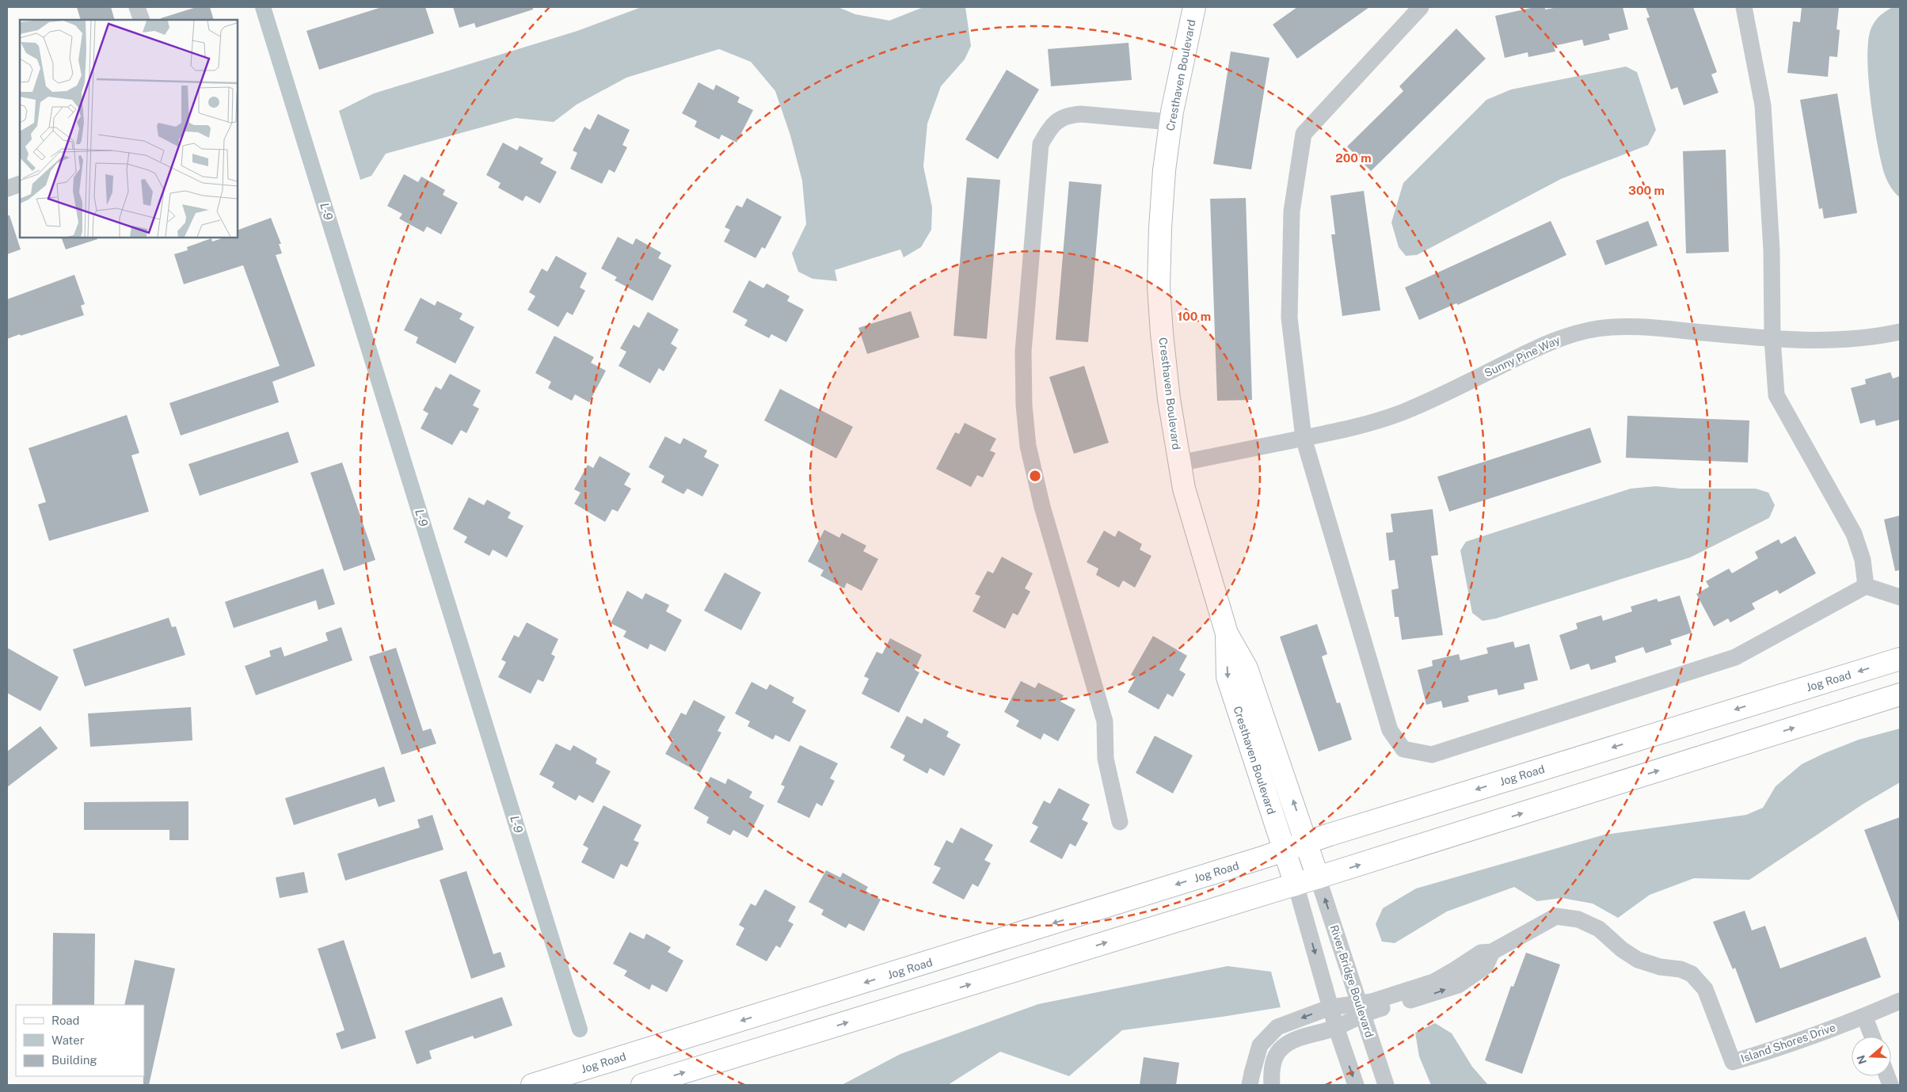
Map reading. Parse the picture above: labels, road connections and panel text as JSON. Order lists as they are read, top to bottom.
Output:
{
  "streets": {
    "main road": ["Cresthaven Boulevard", "Jog Road"],
    "street": ["Sunny Pine Way", "River Bridge Boulevard", "Island Shores Drive"]
  },
  "crossings": [
    ["Cresthaven Boulevard", "Sunny Pine Way"],
    ["Cresthaven Boulevard", "Jog Road"],
    ["Cresthaven Boulevard", "River Bridge Boulevard"],
    ["River Bridge Boulevard", "Island Shores Drive"]
  ],
  "water": ["L-9"],
  "legend": ["Road", "Water", "Building"],
  "north": "left",
  "rings": ["200 m", "300 m", "100 m"]
}
